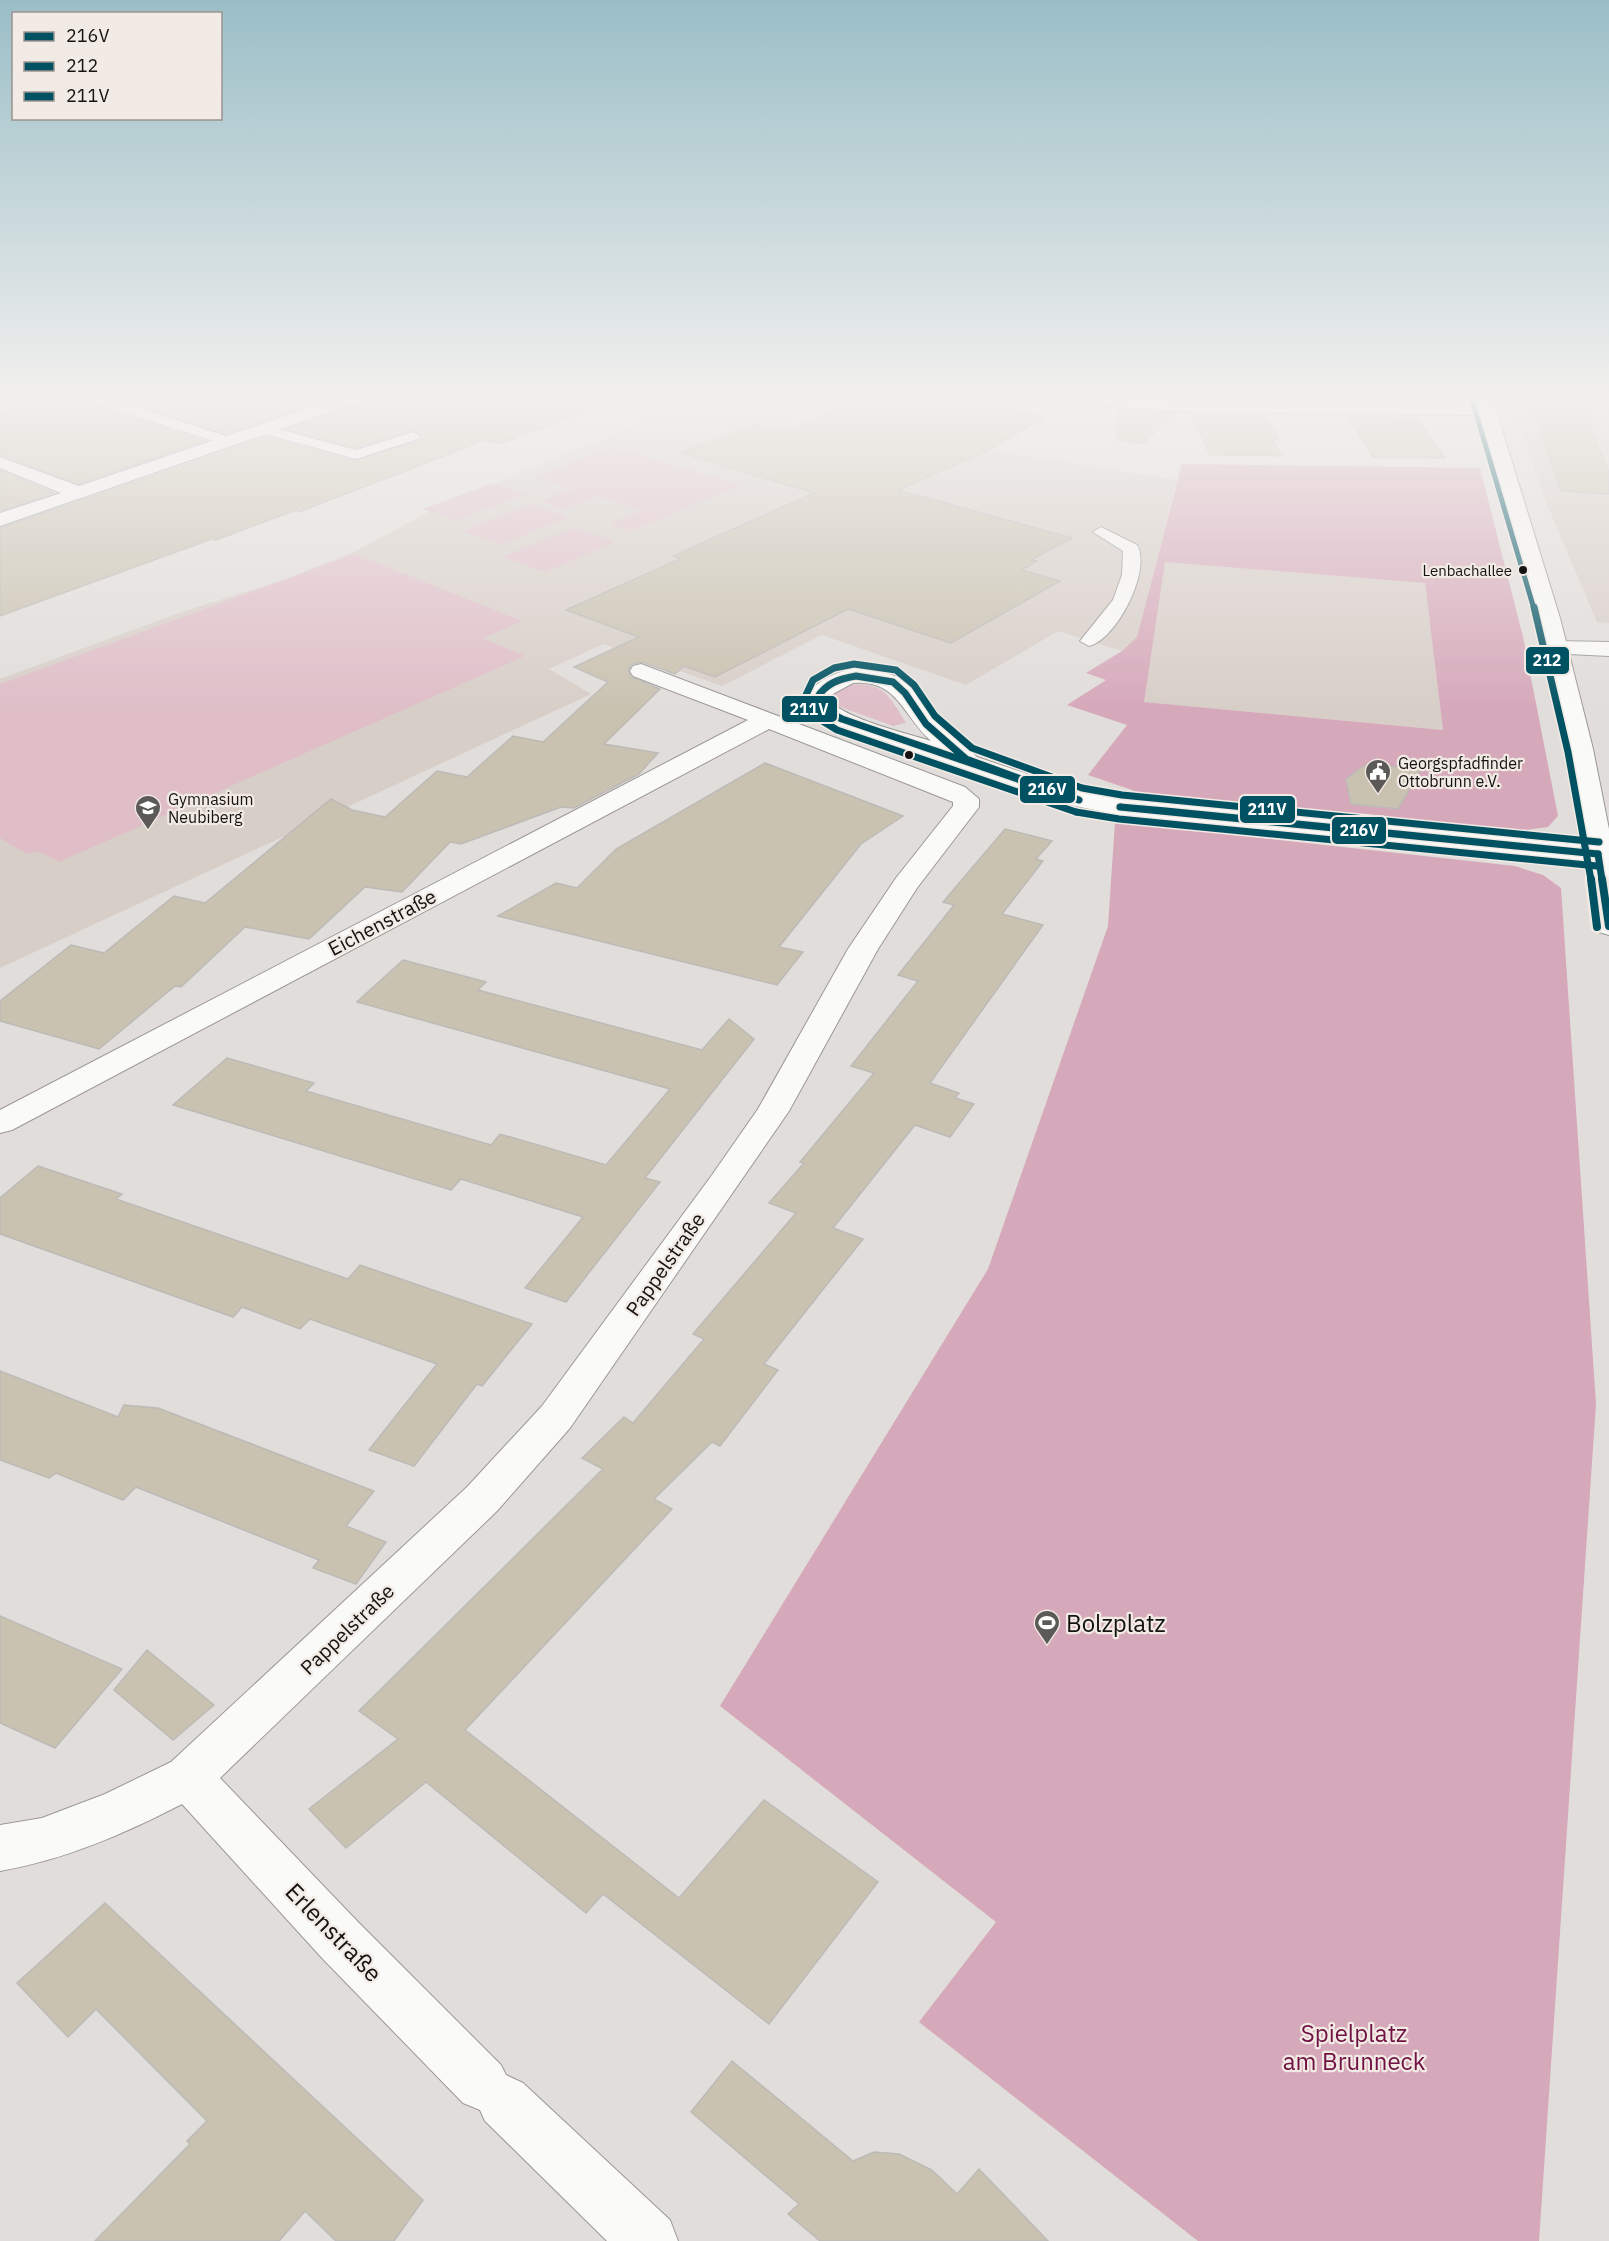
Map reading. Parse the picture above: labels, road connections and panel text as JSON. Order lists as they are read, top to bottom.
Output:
{
  "streets": {
    "street": ["Eichenstraße", "Pappelstraße", "Erlenstraße"]
  },
  "crossings": [
    ["Eichenstraße", "Pappelstraße"],
    ["Pappelstraße", "Erlenstraße"]
  ],
  "parks": ["Spielplatz am Brunneck"],
  "places": {
    "other": ["Lenbachallee"],
    "public building": ["Georgspfadfinder Ottobrunn e.V."],
    "school or university": ["Gymnasium Neubiberg"],
    "sports": ["Bolzplatz"]
  },
  "lines": ["transit line 212", "transit line 211V", "transit line 216V"],
  "legend": ["216V", "212", "211V"]
}
